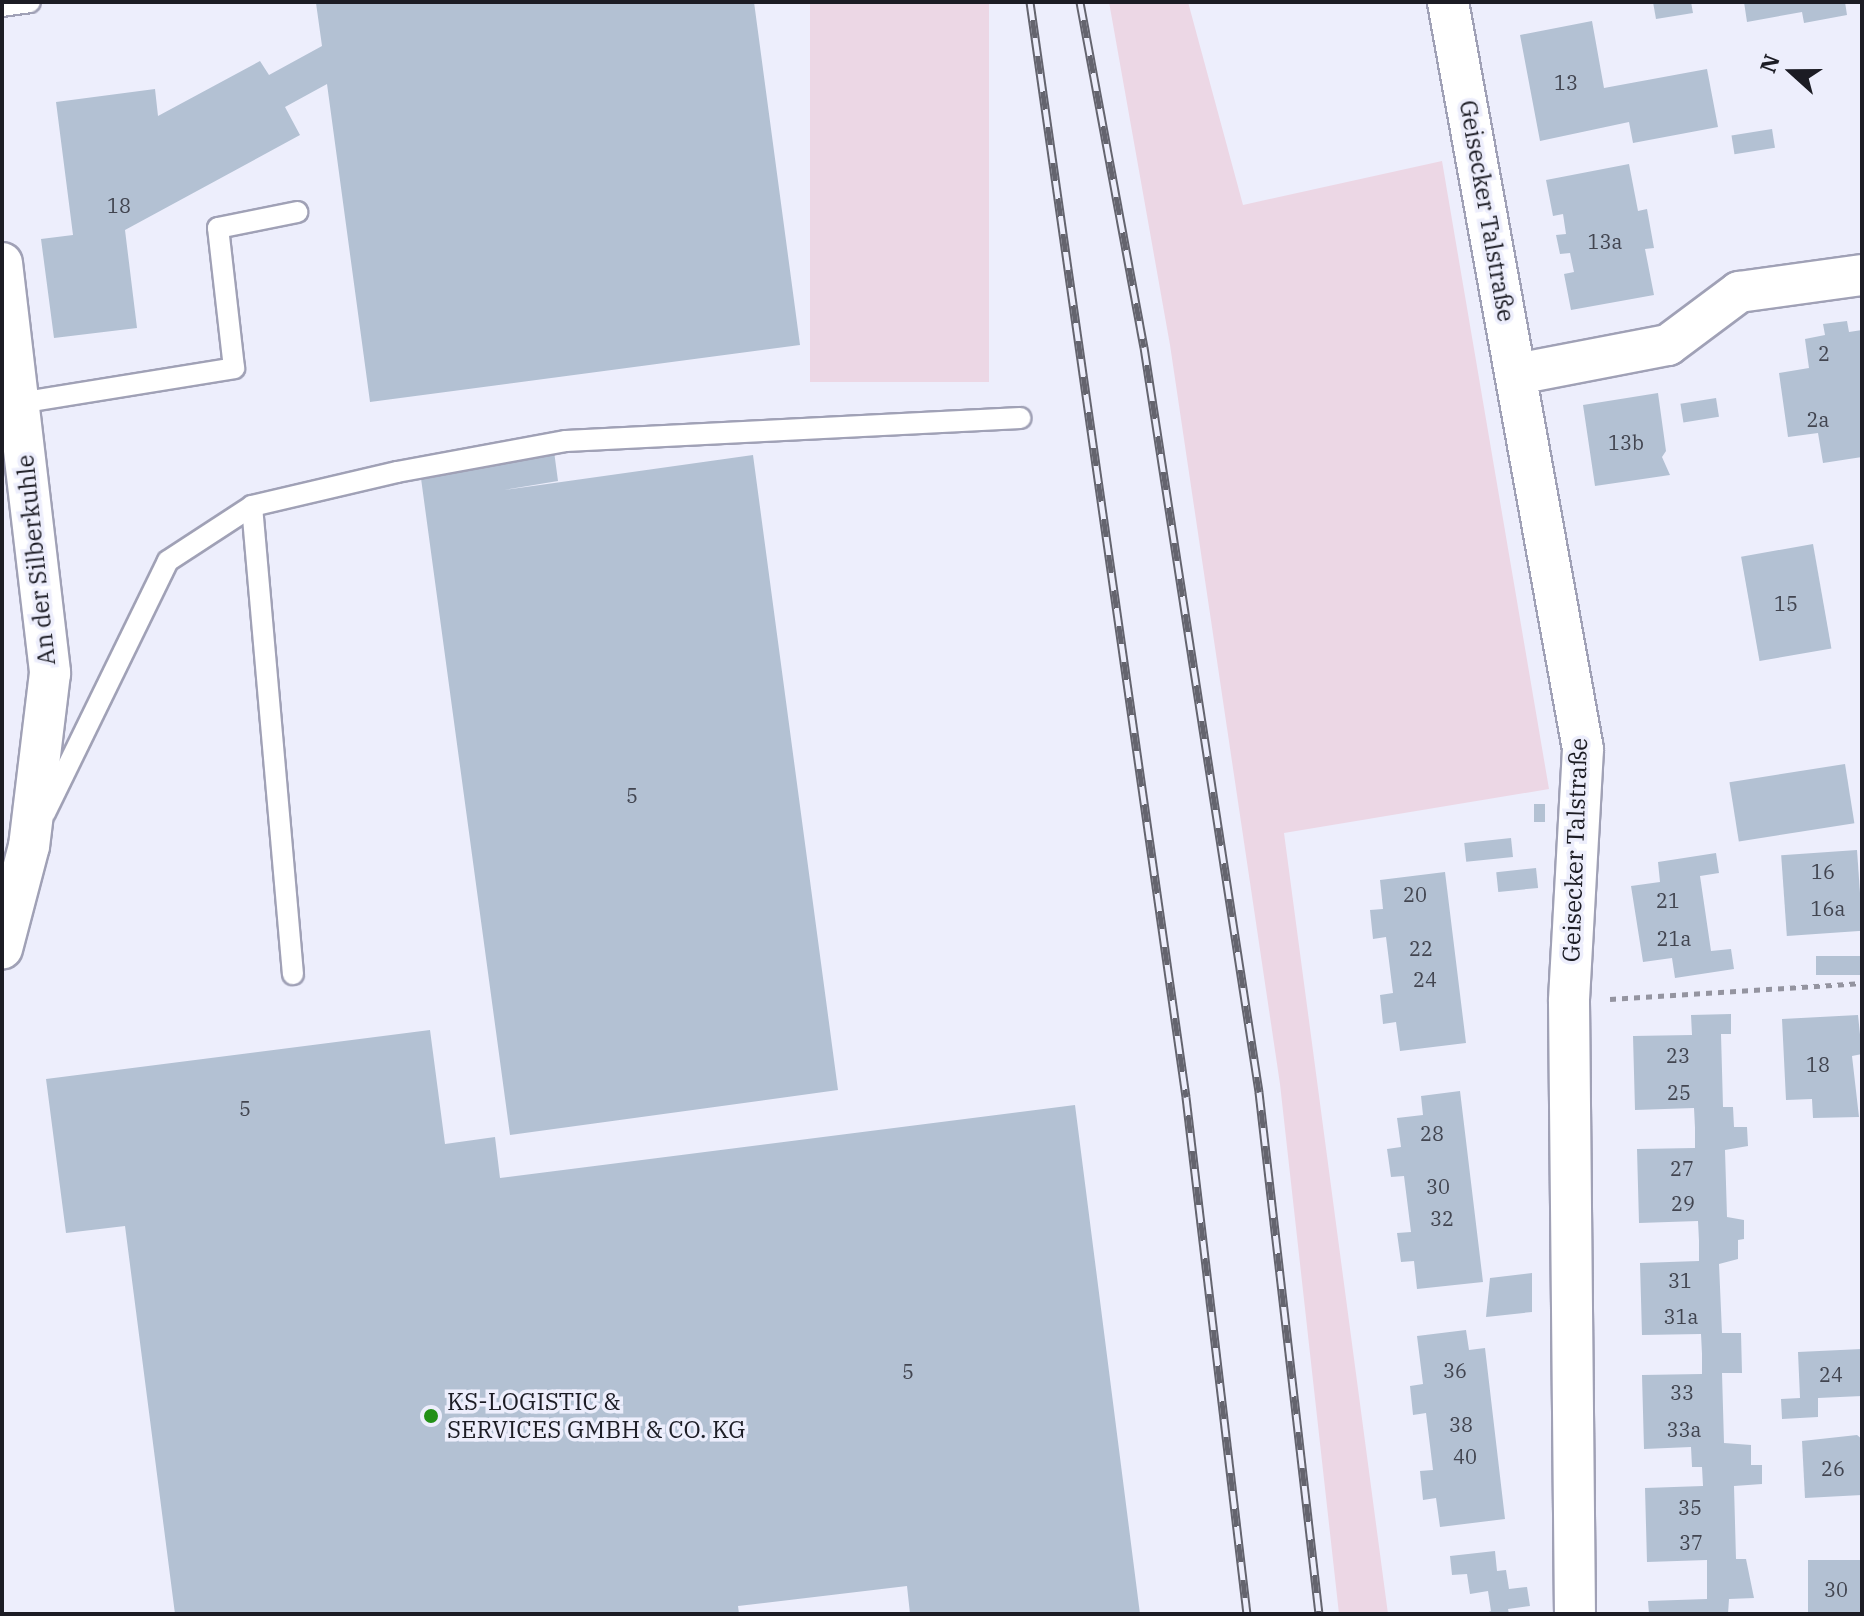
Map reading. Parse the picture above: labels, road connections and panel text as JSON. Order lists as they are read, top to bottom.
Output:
{
  "streets": {
    "street": ["Geisecker Talstraße", "An der Silberkuhle"]
  },
  "places": ["KS-LOGISTIC & SERVICES GMBH & CO. KG"],
  "house_numbers": [
    "13",
    "18",
    "13a",
    "2",
    "2a",
    "13b",
    "15",
    "5",
    "16",
    "20",
    "21",
    "16a",
    "21a",
    "22",
    "24",
    "23",
    "18",
    "25",
    "5",
    "28",
    "27",
    "30",
    "29",
    "32",
    "31",
    "31a",
    "36",
    "5",
    "24",
    "33",
    "38",
    "33a",
    "40",
    "26",
    "35",
    "37",
    "30"
  ],
  "north": "left"
}
